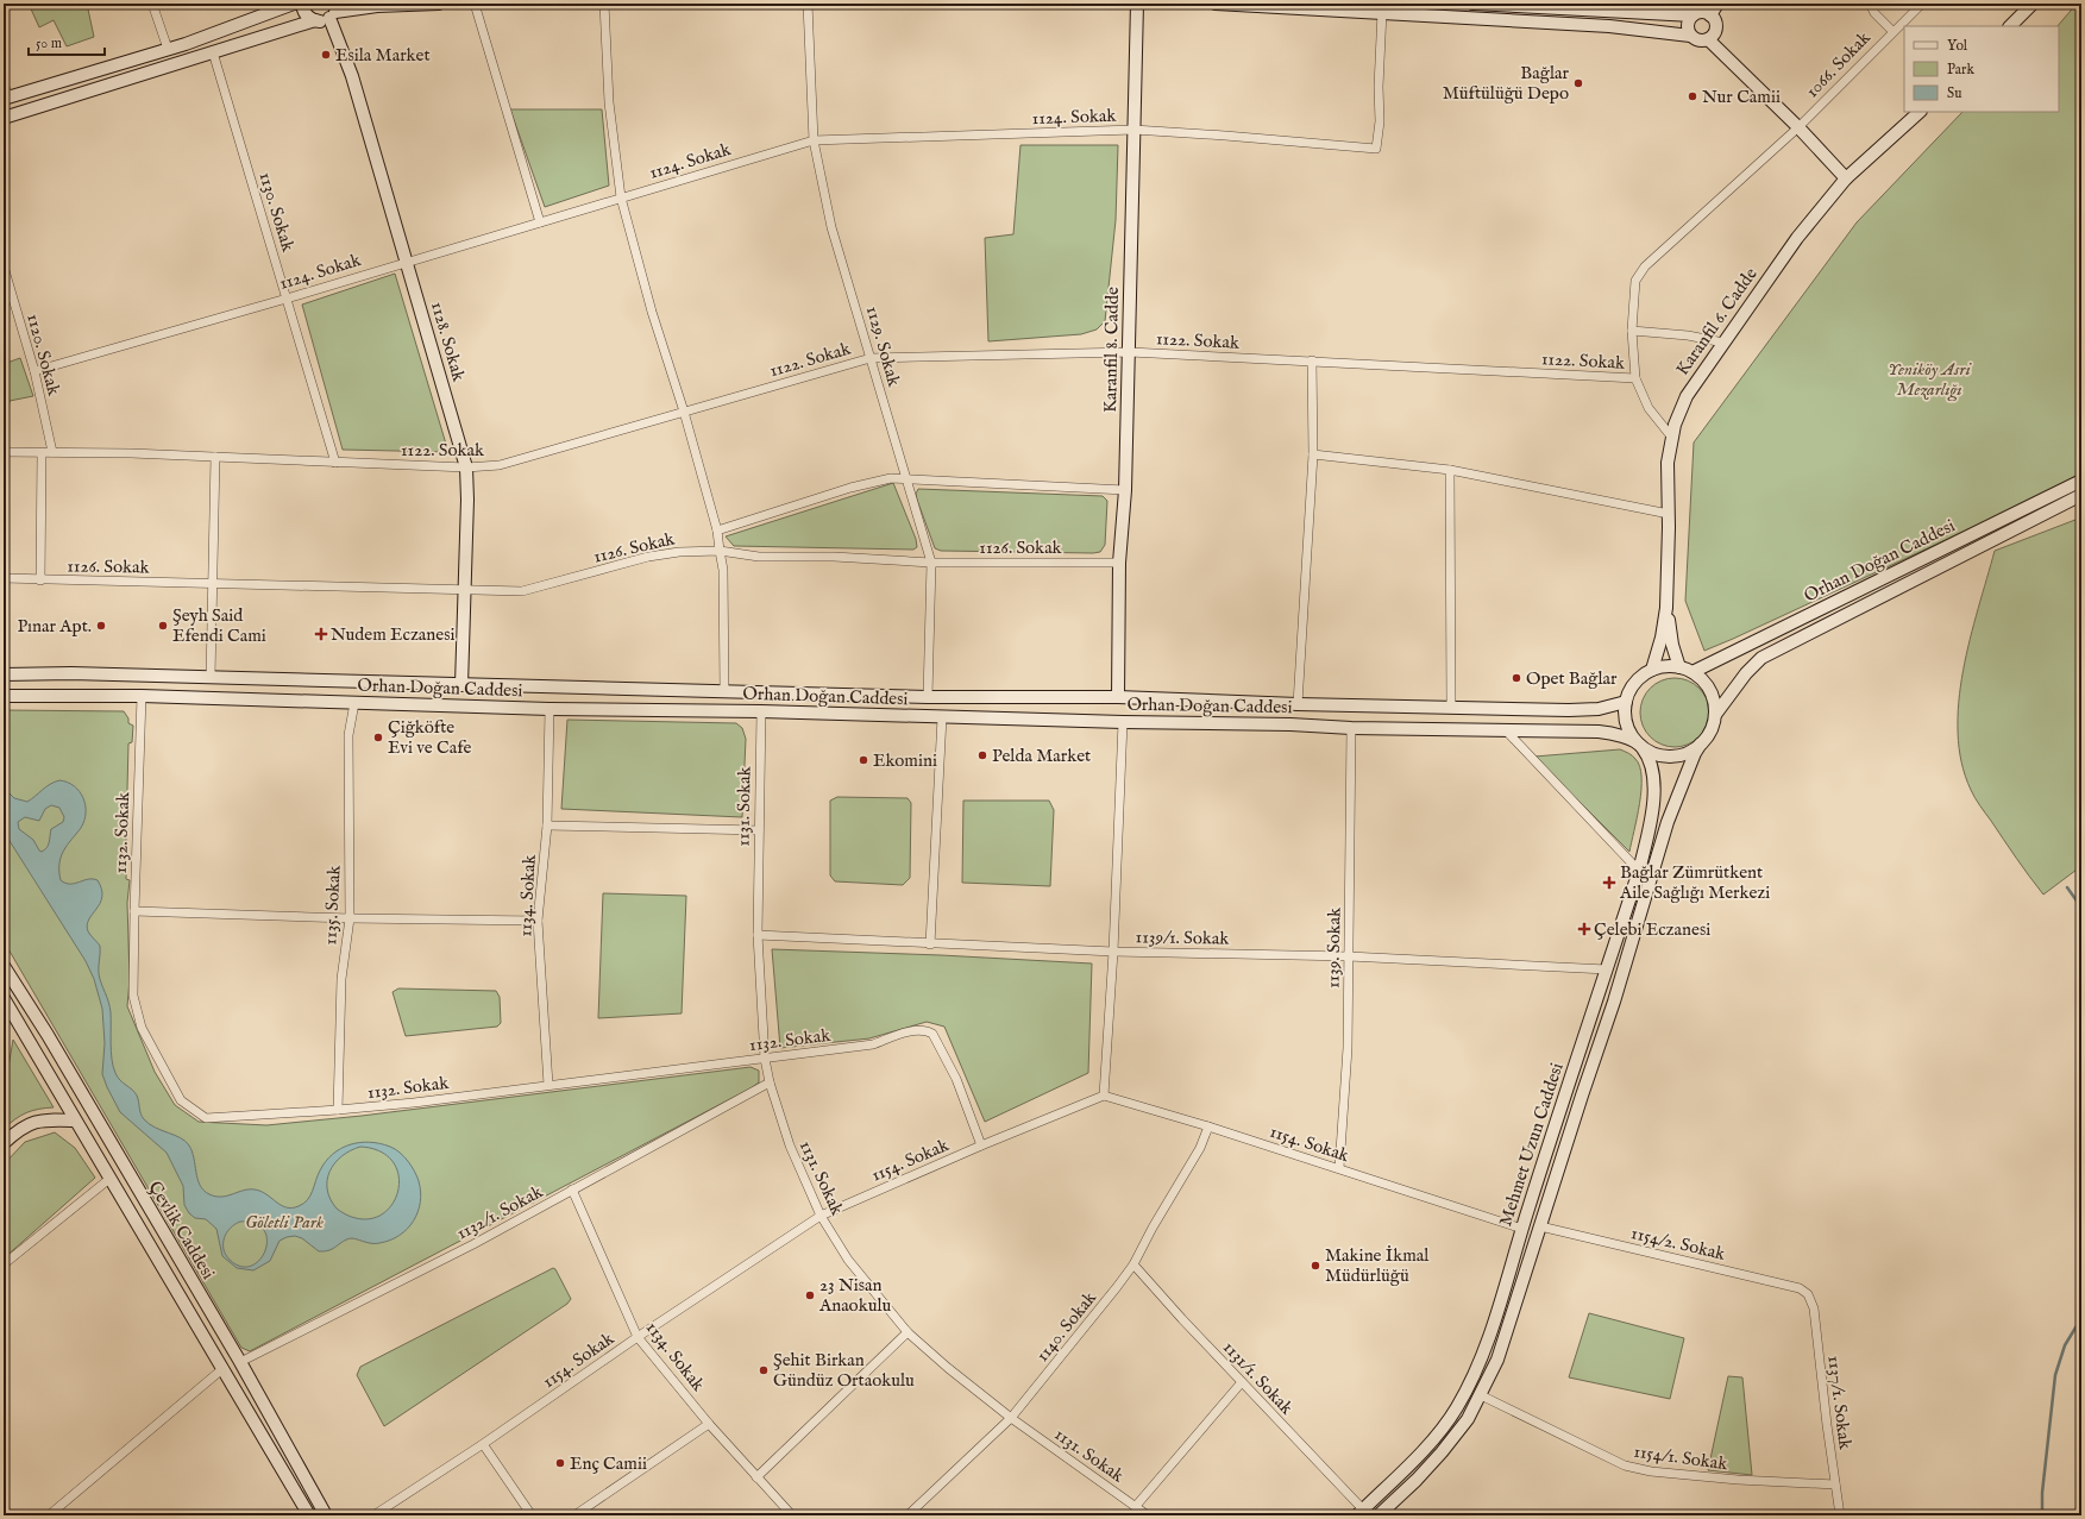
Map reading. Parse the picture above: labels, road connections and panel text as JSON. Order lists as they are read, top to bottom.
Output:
{
  "streets": {
    "main road": [
      "Karanfil 6. Cadde",
      "1128. Sokak",
      "Karanfil 8. Cadde",
      "Orhan Doğan Caddesi",
      "Mehmet Uzun Caddesi",
      "Çevlik Caddesi"
    ],
    "street": [
      "1066. Sokak",
      "1124. Sokak",
      "1130. Sokak",
      "1122. Sokak",
      "1129. Sokak",
      "1120. Sokak",
      "1126. Sokak",
      "1131. Sokak",
      "1132. Sokak",
      "1134. Sokak",
      "1135. Sokak",
      "1139/1. Sokak",
      "1139. Sokak",
      "1154. Sokak",
      "1132/1. Sokak",
      "1154/2. Sokak",
      "1140. Sokak",
      "1131/1. Sokak",
      "1137/1. Sokak",
      "1154/1. Sokak"
    ]
  },
  "crossings": [
    ["1066. Sokak", "Karanfil 6. Cadde"],
    ["1066. Sokak", "1122. Sokak"],
    ["1124. Sokak", "1130. Sokak"],
    ["1124. Sokak", "1128. Sokak"],
    ["1124. Sokak", "1129. Sokak"],
    ["1124. Sokak", "Karanfil 8. Cadde"],
    ["1124. Sokak", "1120. Sokak"],
    ["1130. Sokak", "1122. Sokak"],
    ["1122. Sokak", "1128. Sokak"],
    ["1122. Sokak", "1129. Sokak"],
    ["1122. Sokak", "Karanfil 8. Cadde"],
    ["1122. Sokak", "1120. Sokak"],
    ["1128. Sokak", "1126. Sokak"],
    ["1129. Sokak", "1126. Sokak"],
    ["Karanfil 8. Cadde", "1126. Sokak"],
    ["Orhan Doğan Caddesi", "1131. Sokak"],
    ["Orhan Doğan Caddesi", "1132. Sokak"],
    ["Orhan Doğan Caddesi", "1134. Sokak"],
    ["Orhan Doğan Caddesi", "1135. Sokak"],
    ["Orhan Doğan Caddesi", "1139. Sokak"],
    ["Orhan Doğan Caddesi", "Mehmet Uzun Caddesi"],
    ["1131. Sokak", "1132. Sokak"],
    ["1131. Sokak", "1139/1. Sokak"],
    ["1131. Sokak", "1154. Sokak"],
    ["1131. Sokak", "1132/1. Sokak"],
    ["1131. Sokak", "1140. Sokak"],
    ["1132. Sokak", "1134. Sokak"],
    ["1132. Sokak", "1135. Sokak"],
    ["1132. Sokak", "1154. Sokak"],
    ["1134. Sokak", "1154. Sokak"],
    ["1134. Sokak", "1132/1. Sokak"],
    ["1139/1. Sokak", "1139. Sokak"],
    ["1139/1. Sokak", "Mehmet Uzun Caddesi"],
    ["1139. Sokak", "1154. Sokak"],
    ["1154. Sokak", "Mehmet Uzun Caddesi"],
    ["1154. Sokak", "1140. Sokak"],
    ["Mehmet Uzun Caddesi", "1131/1. Sokak"],
    ["1132/1. Sokak", "Çevlik Caddesi"],
    ["1154/2. Sokak", "1137/1. Sokak"],
    ["1140. Sokak", "1131/1. Sokak"],
    ["1137/1. Sokak", "1154/1. Sokak"]
  ],
  "parks": ["Yeniköy Asri Mezarlığı", "Göletli Park"],
  "places": {
    "other": [
      "Esila Market",
      "Bağlar Müftülüğü Depo",
      "Nur Camii",
      "Pınar Apt.",
      "Şeyh Said Efendi Cami",
      "Opet Bağlar",
      "Çiğköfte Evi ve Cafe",
      "Pelda Market",
      "Ekomini",
      "Makine İkmal Müdürlüğü",
      "23 Nisan Anaokulu",
      "Şehit Birkan Gündüz Ortaokulu",
      "Enç Camii"
    ],
    "health": ["Nudem Eczanesi", "Bağlar Zümrütkent Aile Sağlığı Merkezi", "Çelebi Eczanesi"]
  },
  "legend": ["Yol", "Park", "Su"],
  "scale_bar": "50 m"
}
